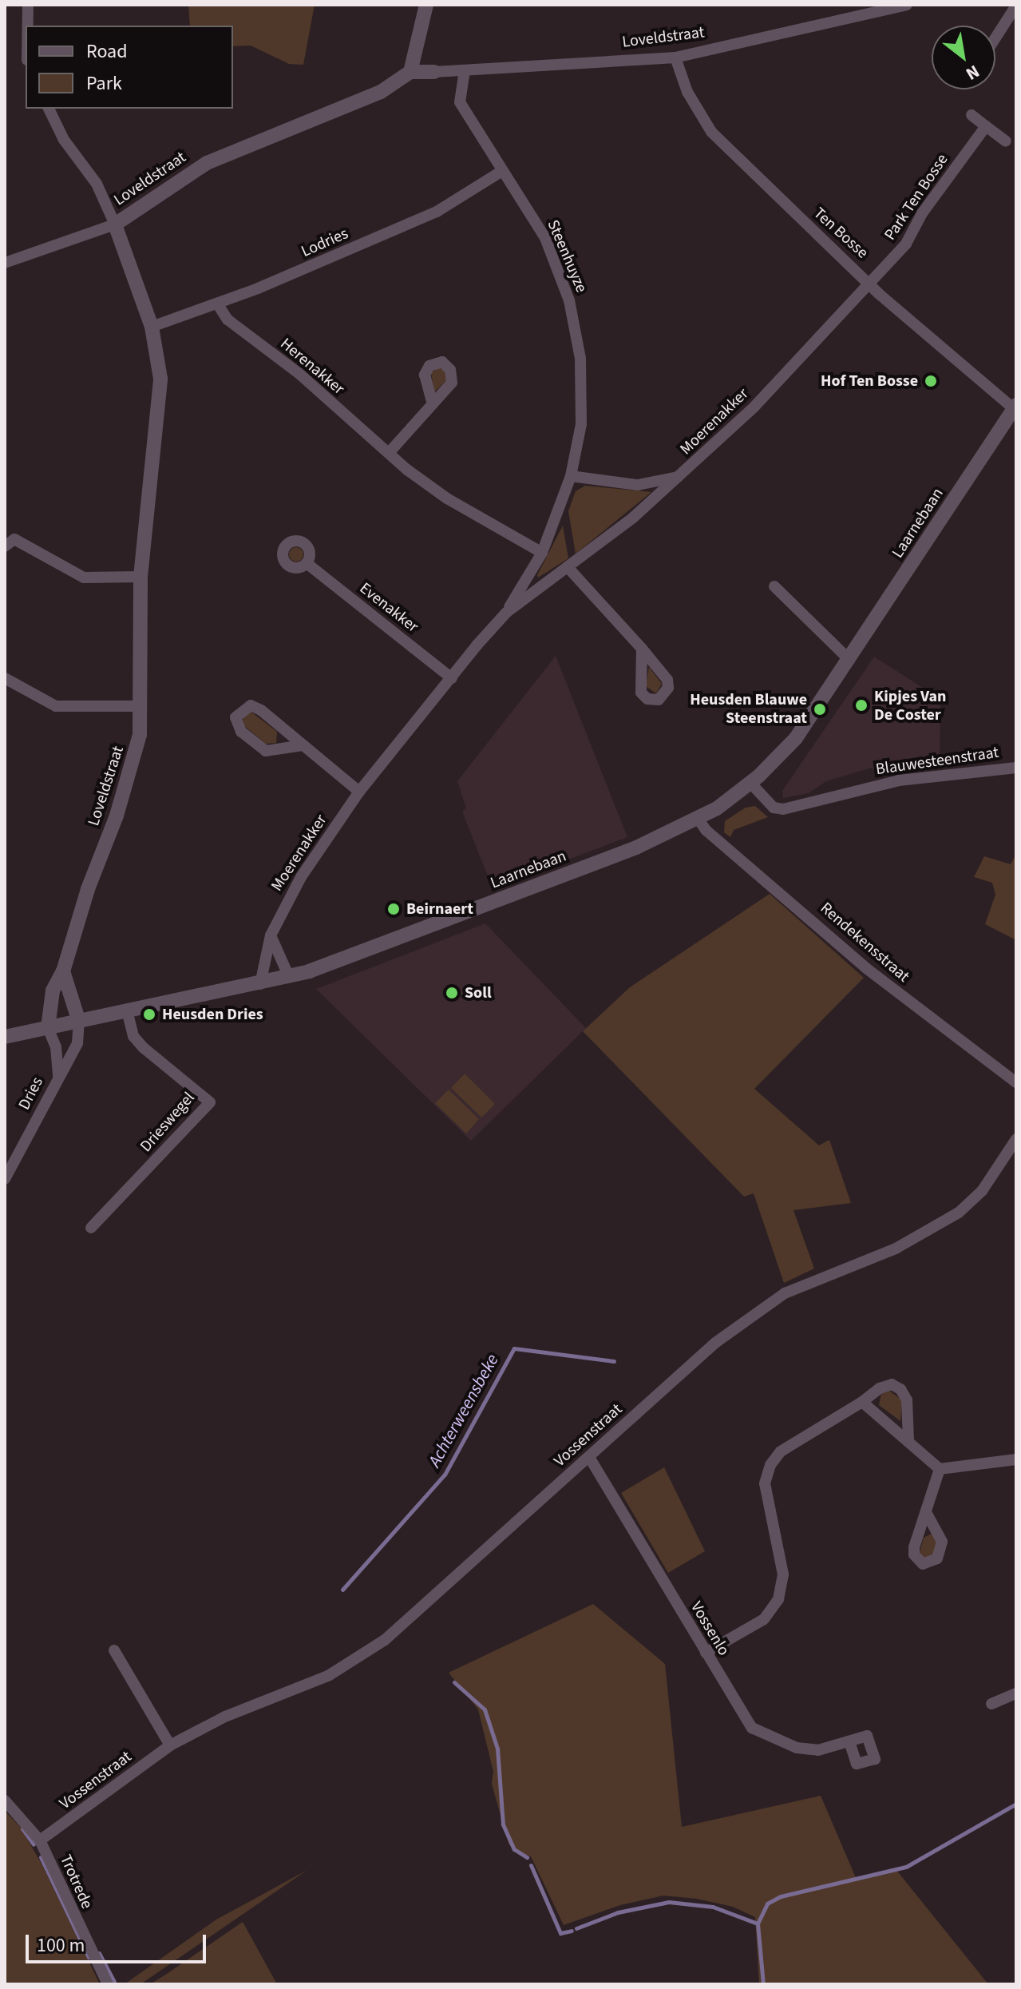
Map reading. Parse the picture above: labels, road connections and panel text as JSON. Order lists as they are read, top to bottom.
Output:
{
  "streets": {
    "street": [
      "Loveldstraat",
      "Park Ten Bosse",
      "Ten Bosse",
      "Lodries",
      "Steenhuyze",
      "Herenakker",
      "Moerenakker",
      "Laarnebaan",
      "Evenakker",
      "Blauwesteenstraat",
      "Rendekensstraat",
      "Dries",
      "Drieswegel",
      "Vossenstraat",
      "Vossenlo",
      "Trotrede"
    ]
  },
  "crossings": [
    ["Loveldstraat", "Ten Bosse"],
    ["Loveldstraat", "Lodries"],
    ["Loveldstraat", "Steenhuyze"],
    ["Loveldstraat", "Laarnebaan"],
    ["Park Ten Bosse", "Ten Bosse"],
    ["Park Ten Bosse", "Moerenakker"],
    ["Ten Bosse", "Moerenakker"],
    ["Ten Bosse", "Laarnebaan"],
    ["Lodries", "Steenhuyze"],
    ["Lodries", "Herenakker"],
    ["Steenhuyze", "Herenakker"],
    ["Steenhuyze", "Moerenakker"],
    ["Moerenakker", "Laarnebaan"],
    ["Moerenakker", "Evenakker"],
    ["Laarnebaan", "Blauwesteenstraat"],
    ["Laarnebaan", "Rendekensstraat"],
    ["Laarnebaan", "Dries"],
    ["Laarnebaan", "Drieswegel"],
    ["Vossenstraat", "Vossenlo"],
    ["Vossenstraat", "Trotrede"]
  ],
  "water": ["Achterweensbeke"],
  "places": [
    "Hof Ten Bosse",
    "Kipjes Van De Coster",
    "Heusden Blauwe Steenstraat",
    "Beirnaert",
    "Soll",
    "Heusden Dries"
  ],
  "legend": ["Road", "Park"],
  "scale_bar": "100 m",
  "north": "bottom right"
}
